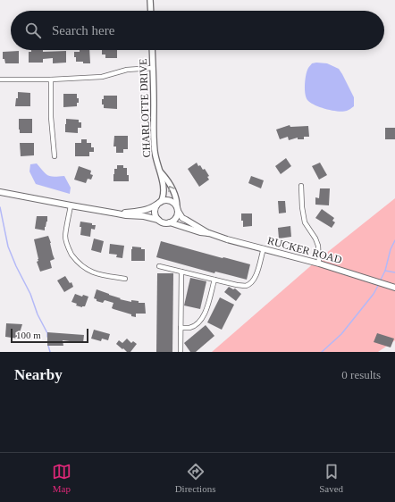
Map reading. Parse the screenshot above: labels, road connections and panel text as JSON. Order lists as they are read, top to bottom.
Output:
{
  "streets": {
    "main road": ["RUCKER ROAD"],
    "street": ["CHARLOTTE DRIVE"]
  },
  "crossings": [
    ["CHARLOTTE DRIVE", "RUCKER ROAD"]
  ],
  "scale_bar": "100 m",
  "page": {
    "search": "Search here",
    "scale": "100 m",
    "heading": ["Nearby", "0 results"],
    "nav": ["Map", "Directions", "Saved"]
  }
}
